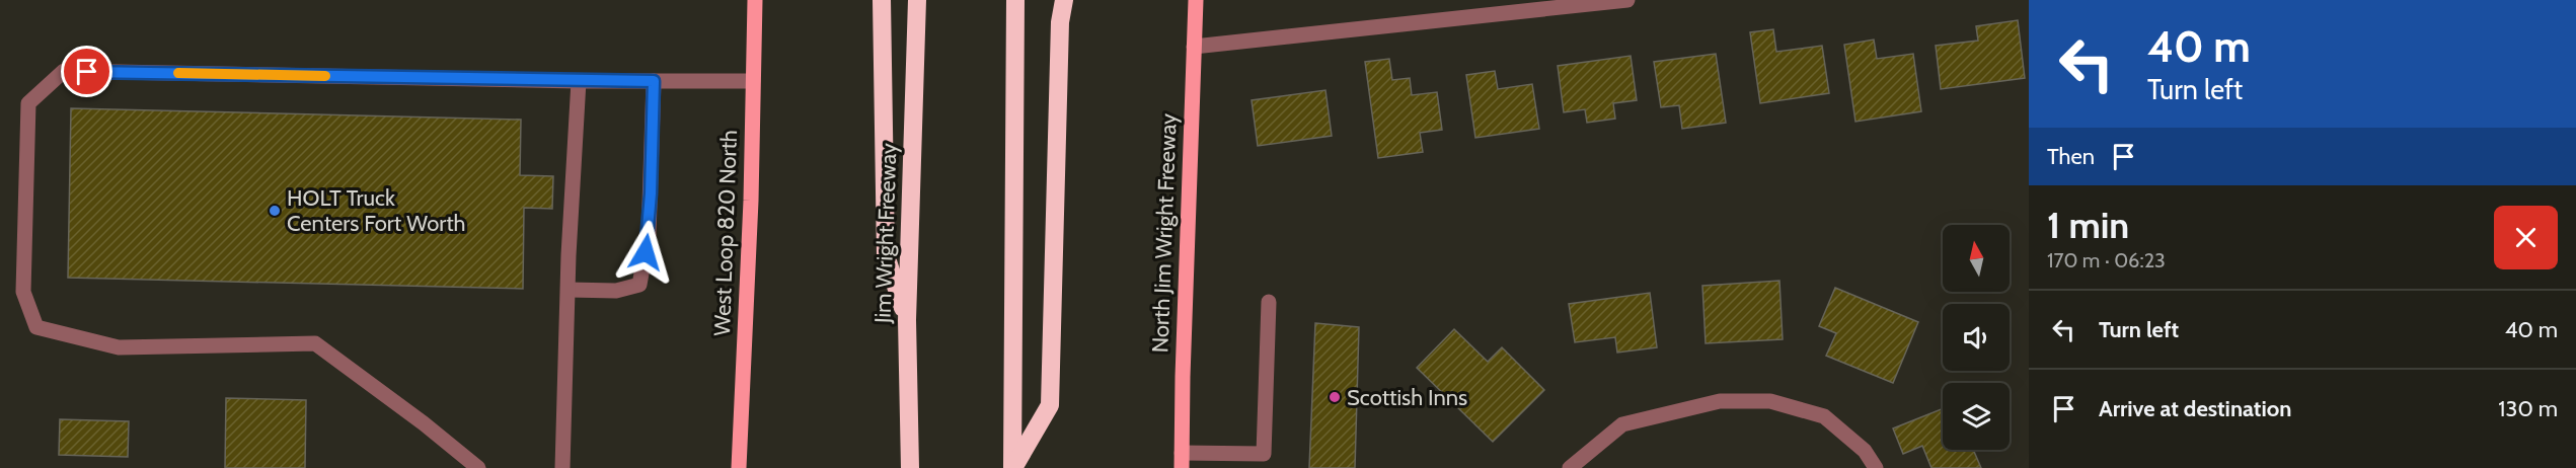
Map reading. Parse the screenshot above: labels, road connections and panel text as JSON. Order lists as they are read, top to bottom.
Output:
{
  "streets": {
    "highway": ["Jim Wright Freeway"],
    "main road": ["West Loop 820 North", "North Jim Wright Freeway"]
  },
  "places": ["HOLT Truck Centers Fort Worth", "Scottish Inns"],
  "north": "top",
  "page": {
    "turn": ["40 m", "Turn left"],
    "then": "Then",
    "heading": ["1 min", "170 m · 06:23"],
    "list": [
      {
        "name": "Turn left",
        "value": "40 m"
      },
      {
        "name": "Arrive at destination",
        "value": "130 m"
      }
    ]
  }
}
